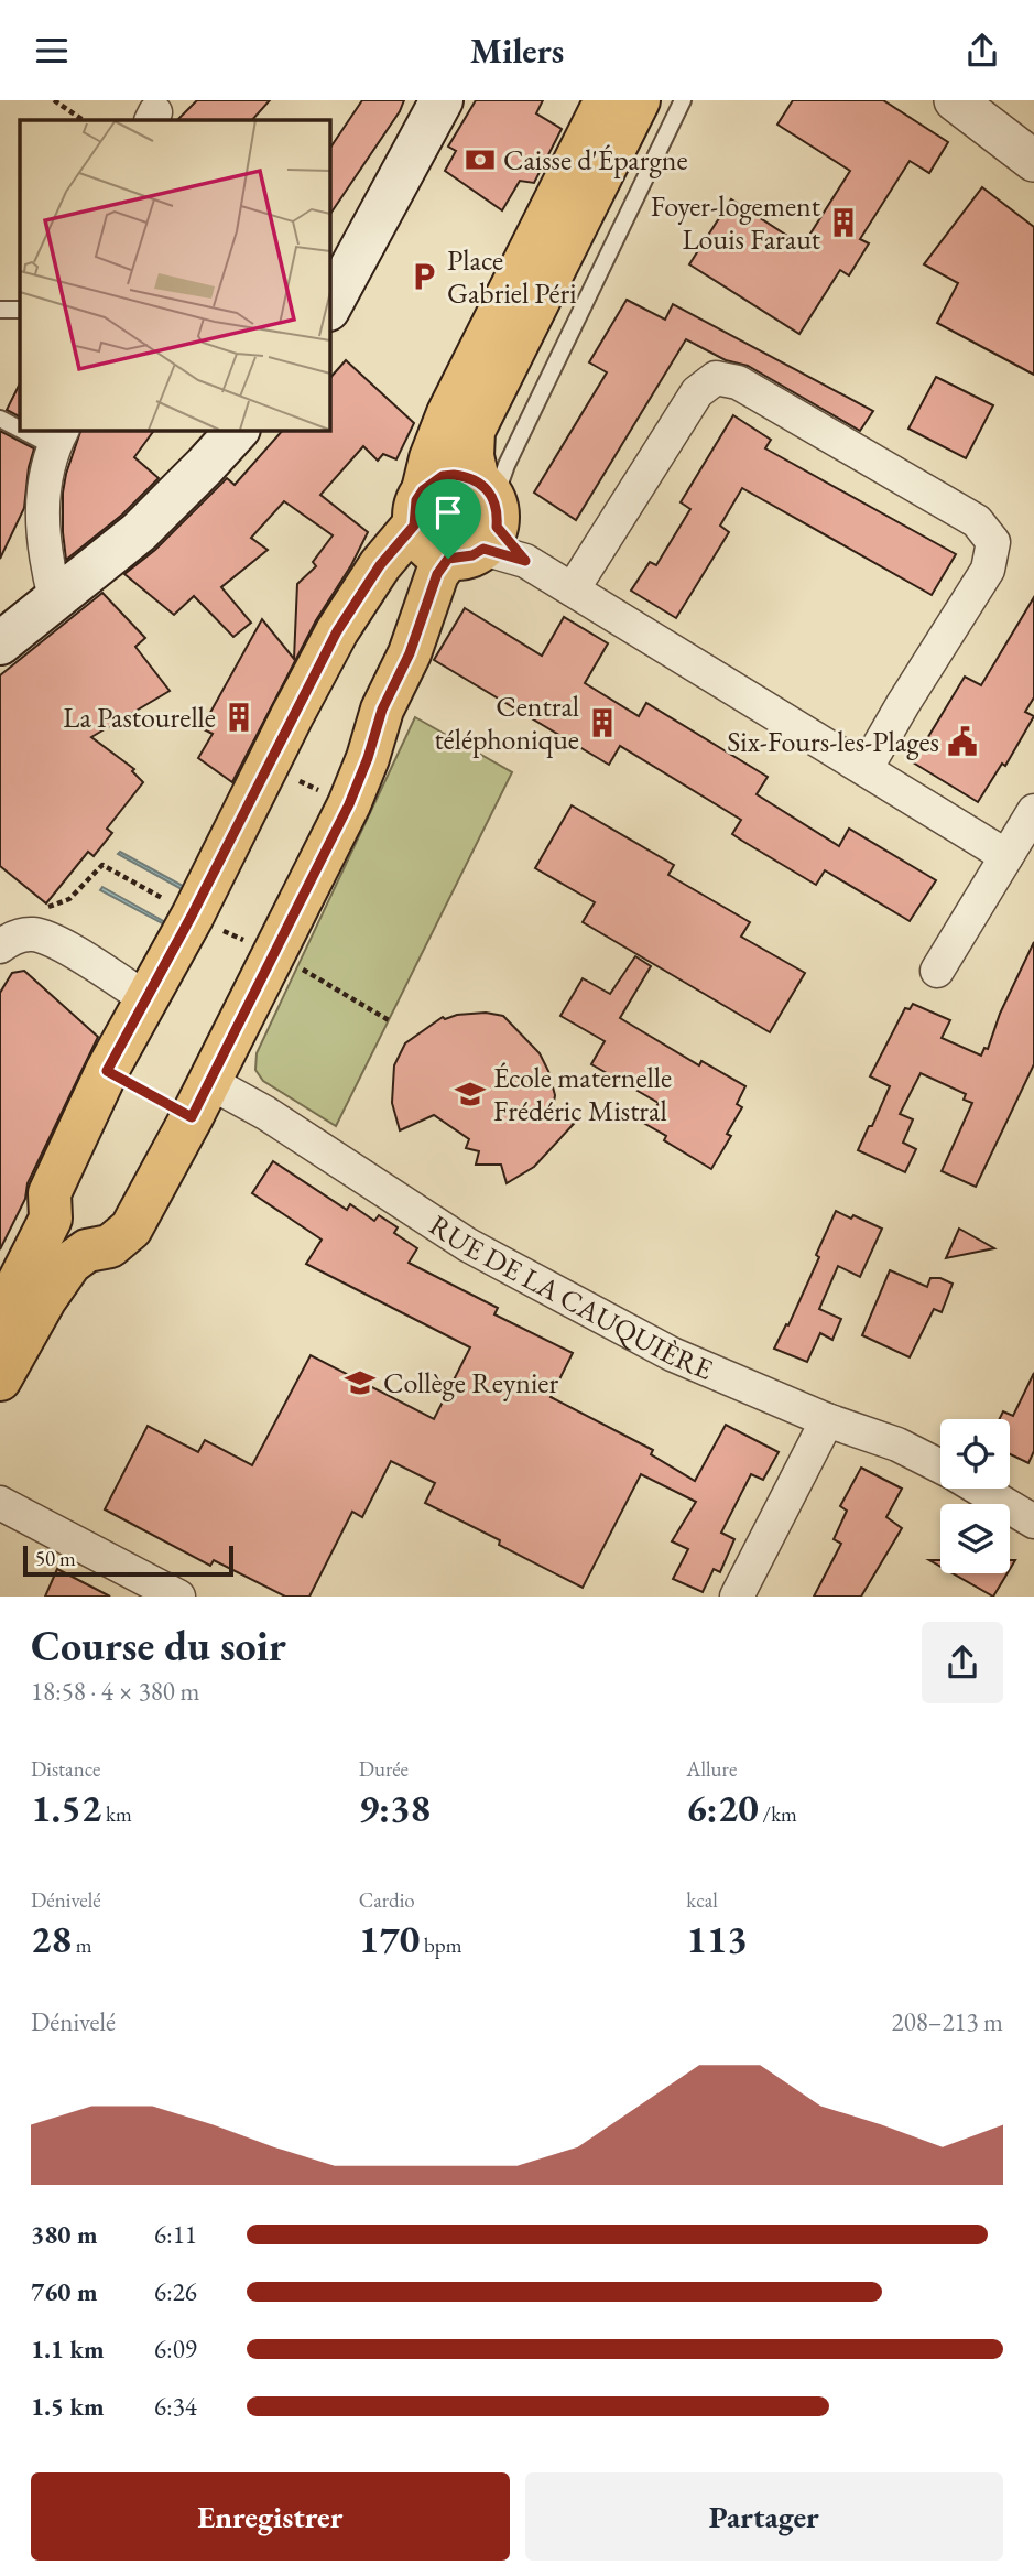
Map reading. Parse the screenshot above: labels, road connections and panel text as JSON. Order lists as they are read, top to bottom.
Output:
{
  "streets": {
    "street": ["RUE DE LA CAUQUIÈRE"]
  },
  "places": {
    "bank": ["Caisse d'Épargne"],
    "building": ["Foyer-logement Louis Faraut", "La Pastourelle", "Central téléphonique"],
    "parking": ["Place Gabriel Péri"],
    "public building": ["Six-Fours-les-Plages"],
    "school or university": ["École maternelle Frédéric Mistral", "Collège Reynier"]
  },
  "scale_bar": "50 m",
  "page": {
    "header": "Milers",
    "scale": "50 m",
    "heading": ["Course du soir", "18:58 · 4 × 380 m"],
    "stats": [
      ["Distance", "1.52 km"],
      ["Durée", "9:38"],
      ["Allure", "6:20 /km"],
      ["Dénivelé", "28 m"],
      ["Cardio", "170 bpm"],
      ["kcal", "113"]
    ],
    "chart": ["Dénivelé", "208–213 m"],
    "list": [
      {
        "name": "380 m",
        "note": "6:11"
      },
      {
        "name": "760 m",
        "note": "6:26"
      },
      {
        "name": "1.1 km",
        "note": "6:09"
      },
      {
        "name": "1.5 km",
        "note": "6:34"
      }
    ],
    "buttons": ["Enregistrer", "Partager"]
  }
}
